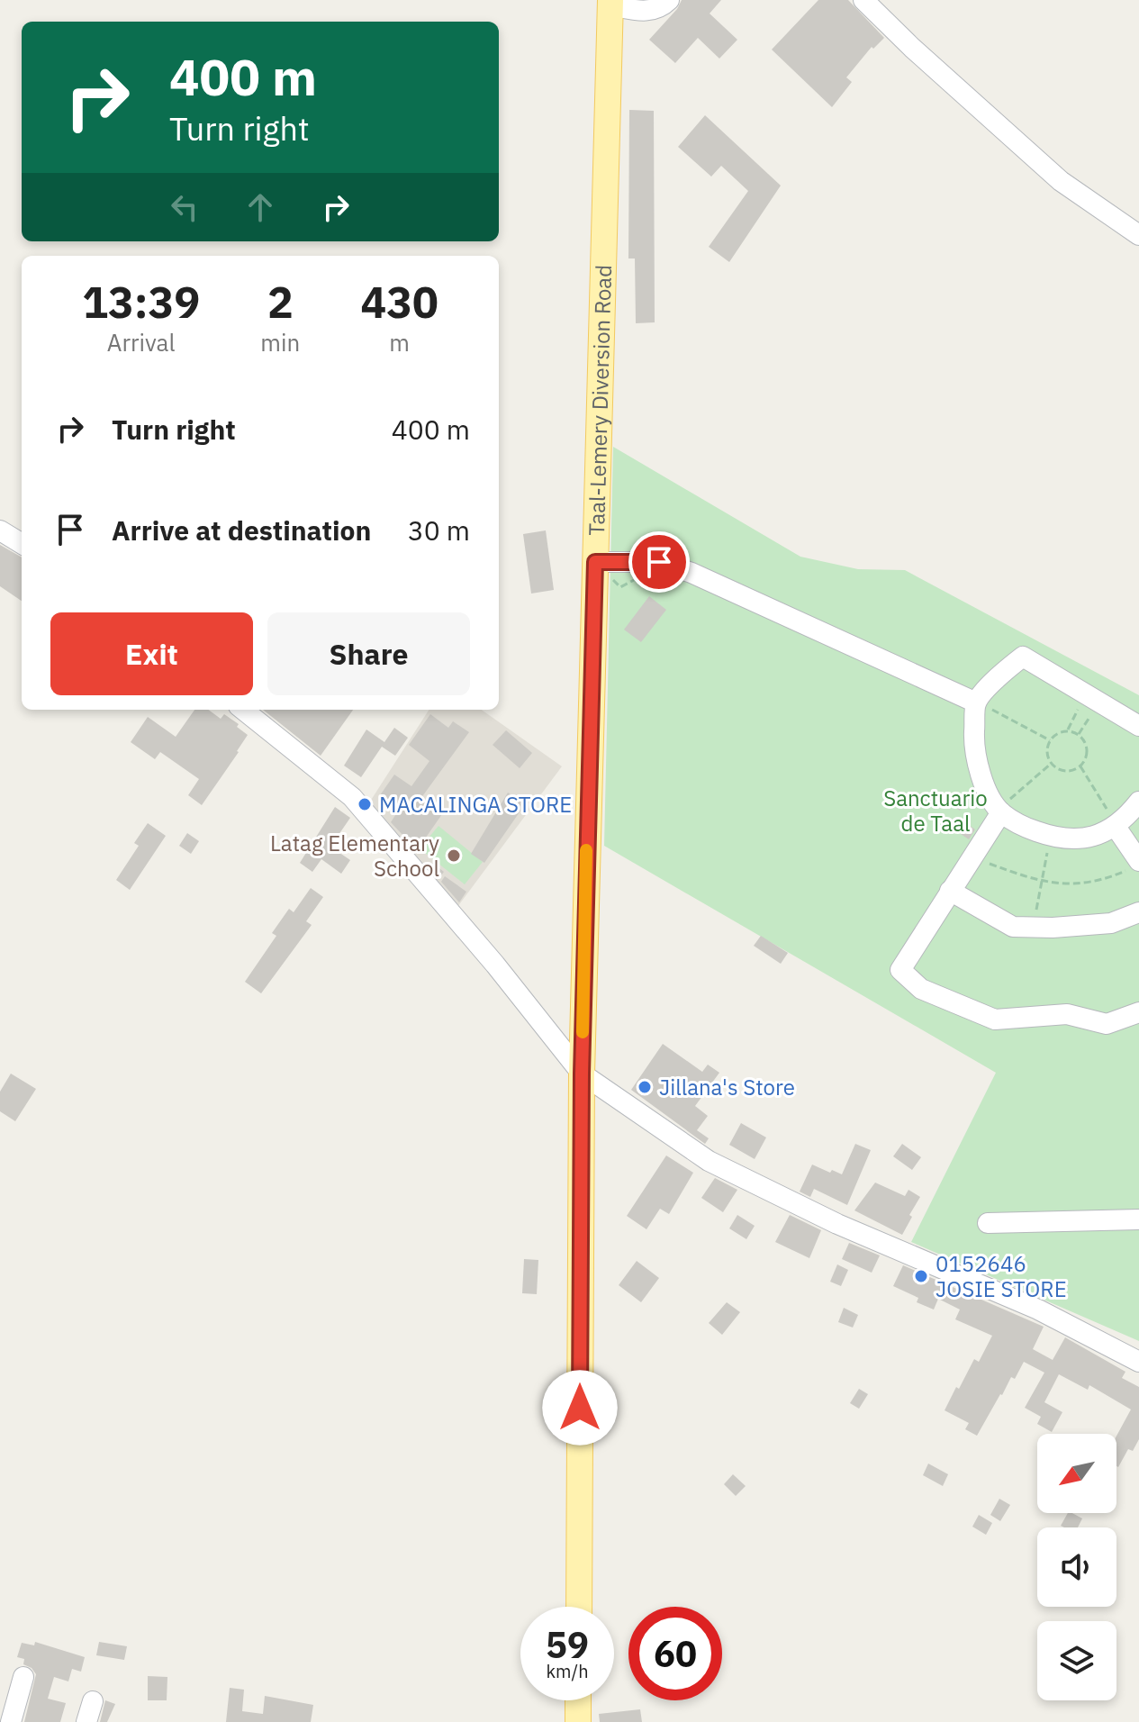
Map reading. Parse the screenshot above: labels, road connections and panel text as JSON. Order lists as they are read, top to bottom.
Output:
{
  "streets": {
    "main road": ["Taal-Lemery Diversion Road"]
  },
  "parks": ["Sanctuario de Taal"],
  "places": [
    "MACALINGA STORE",
    "Latag Elementary School",
    "Jillana's Store",
    "0152646 JOSIE STORE"
  ],
  "north": "bottom left",
  "page": {
    "turn": ["400 m", "Turn right"],
    "eta": [
      "13:39",
      "Arrival",
      "2",
      "min",
      "430",
      "m"
    ],
    "list": [
      {
        "name": "Turn right",
        "value": "400 m"
      },
      {
        "name": "Arrive at destination",
        "value": "30 m"
      }
    ],
    "buttons": ["Exit", "Share"],
    "speed": "59 km/h",
    "limit": "60"
  }
}
